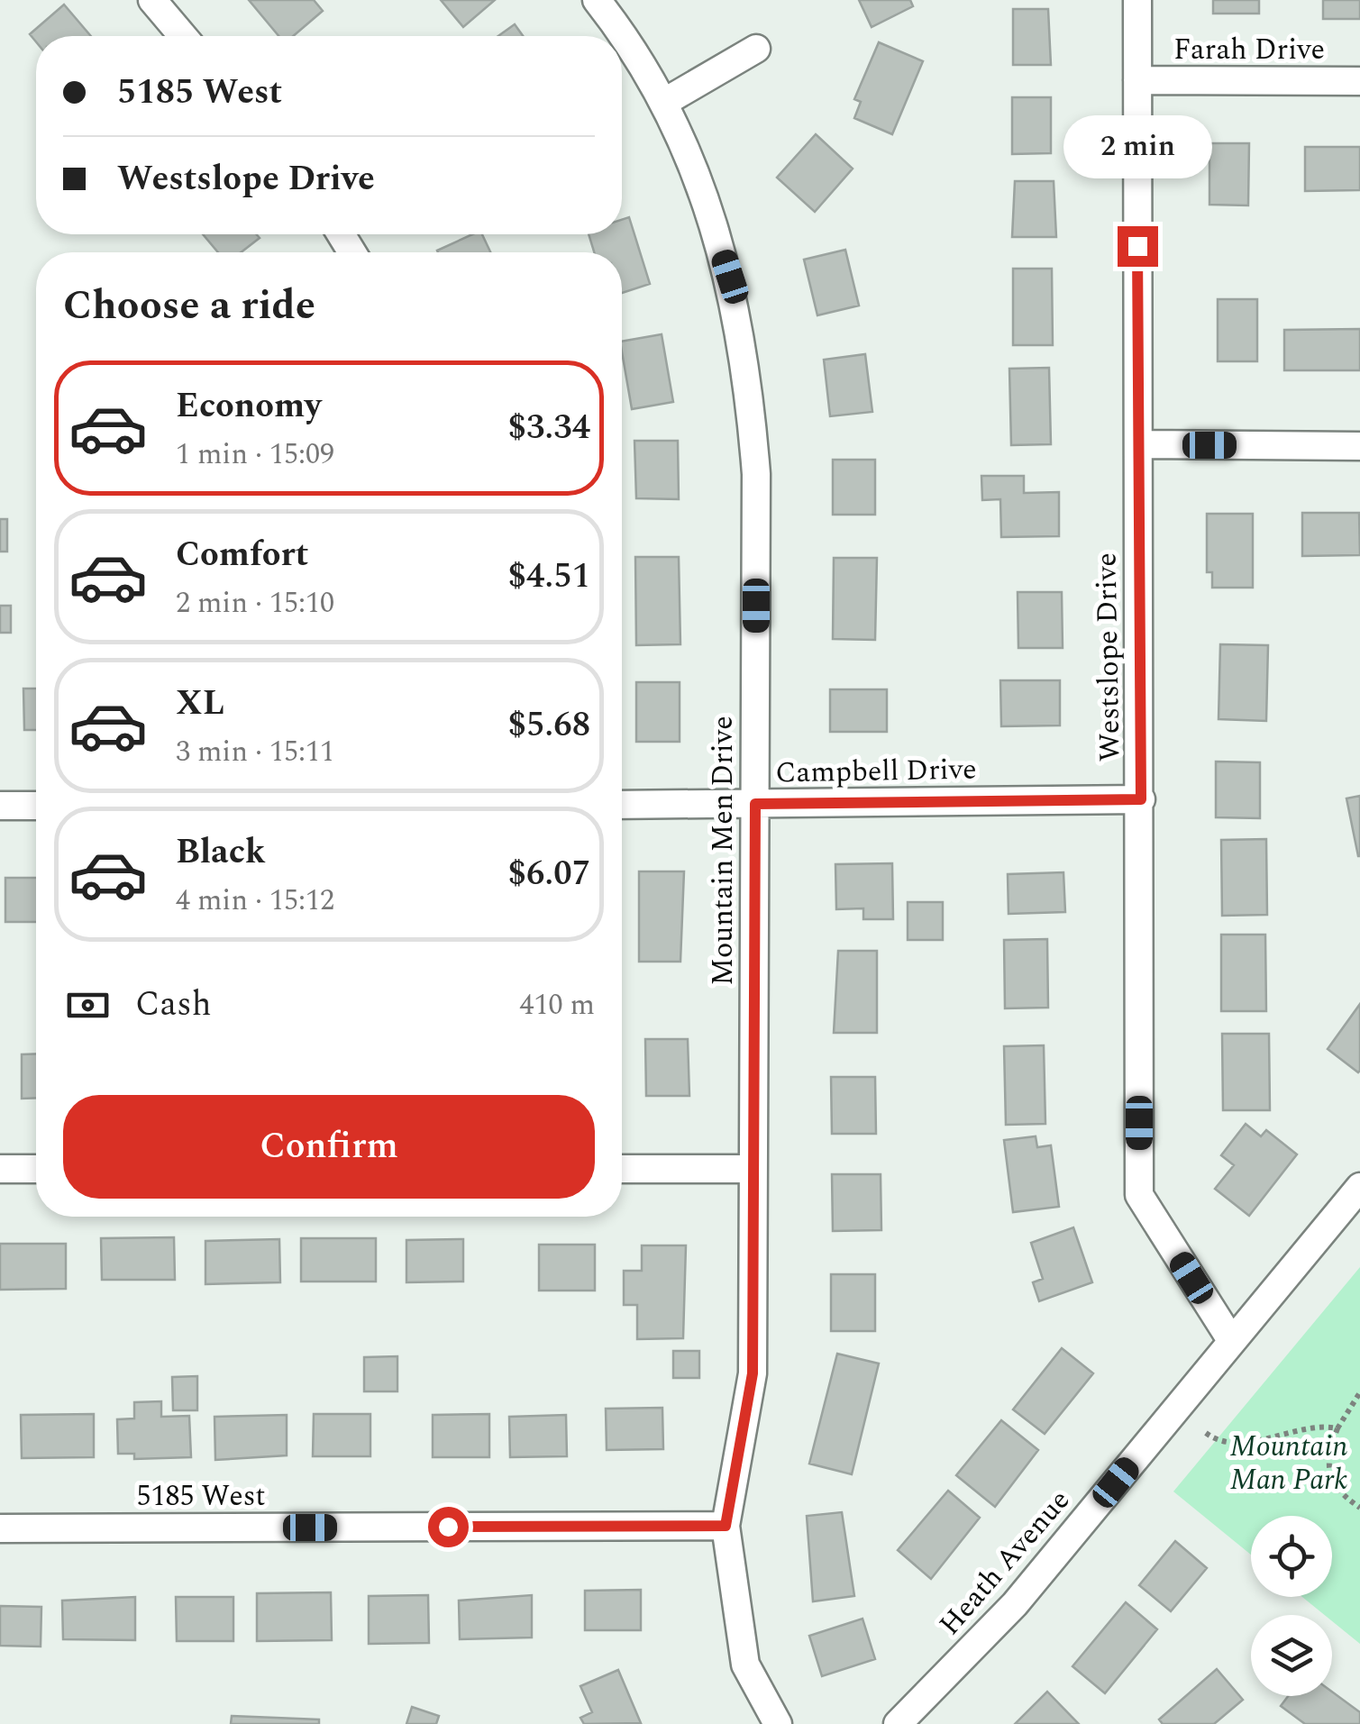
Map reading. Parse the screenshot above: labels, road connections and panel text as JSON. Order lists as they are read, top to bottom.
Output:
{
  "streets": {
    "street": [
      "Farah Drive",
      "Westslope Drive",
      "Campbell Drive",
      "Mountain Men Drive",
      "5185 West",
      "Heath Avenue"
    ]
  },
  "crossings": [
    ["Farah Drive", "Westslope Drive"],
    ["Westslope Drive", "Campbell Drive"],
    ["Westslope Drive", "Heath Avenue"],
    ["Campbell Drive", "Mountain Men Drive"],
    ["Mountain Men Drive", "5185 West"]
  ],
  "parks": ["Mountain Man Park"],
  "page": {
    "banner": ["5185 West", "Westslope Drive"],
    "bubble": "2 min",
    "heading": "Choose a ride",
    "list": [
      {
        "name": "Economy",
        "note": "1 min · 15:09",
        "value": "$3.34"
      },
      {
        "name": "Comfort",
        "note": "2 min · 15:10",
        "value": "$4.51"
      },
      {
        "name": "XL",
        "note": "3 min · 15:11",
        "value": "$5.68"
      },
      {
        "name": "Black",
        "note": "4 min · 15:12",
        "value": "$6.07"
      }
    ],
    "pay": ["Cash", "410 m"],
    "buttons": "Confirm"
  }
}
